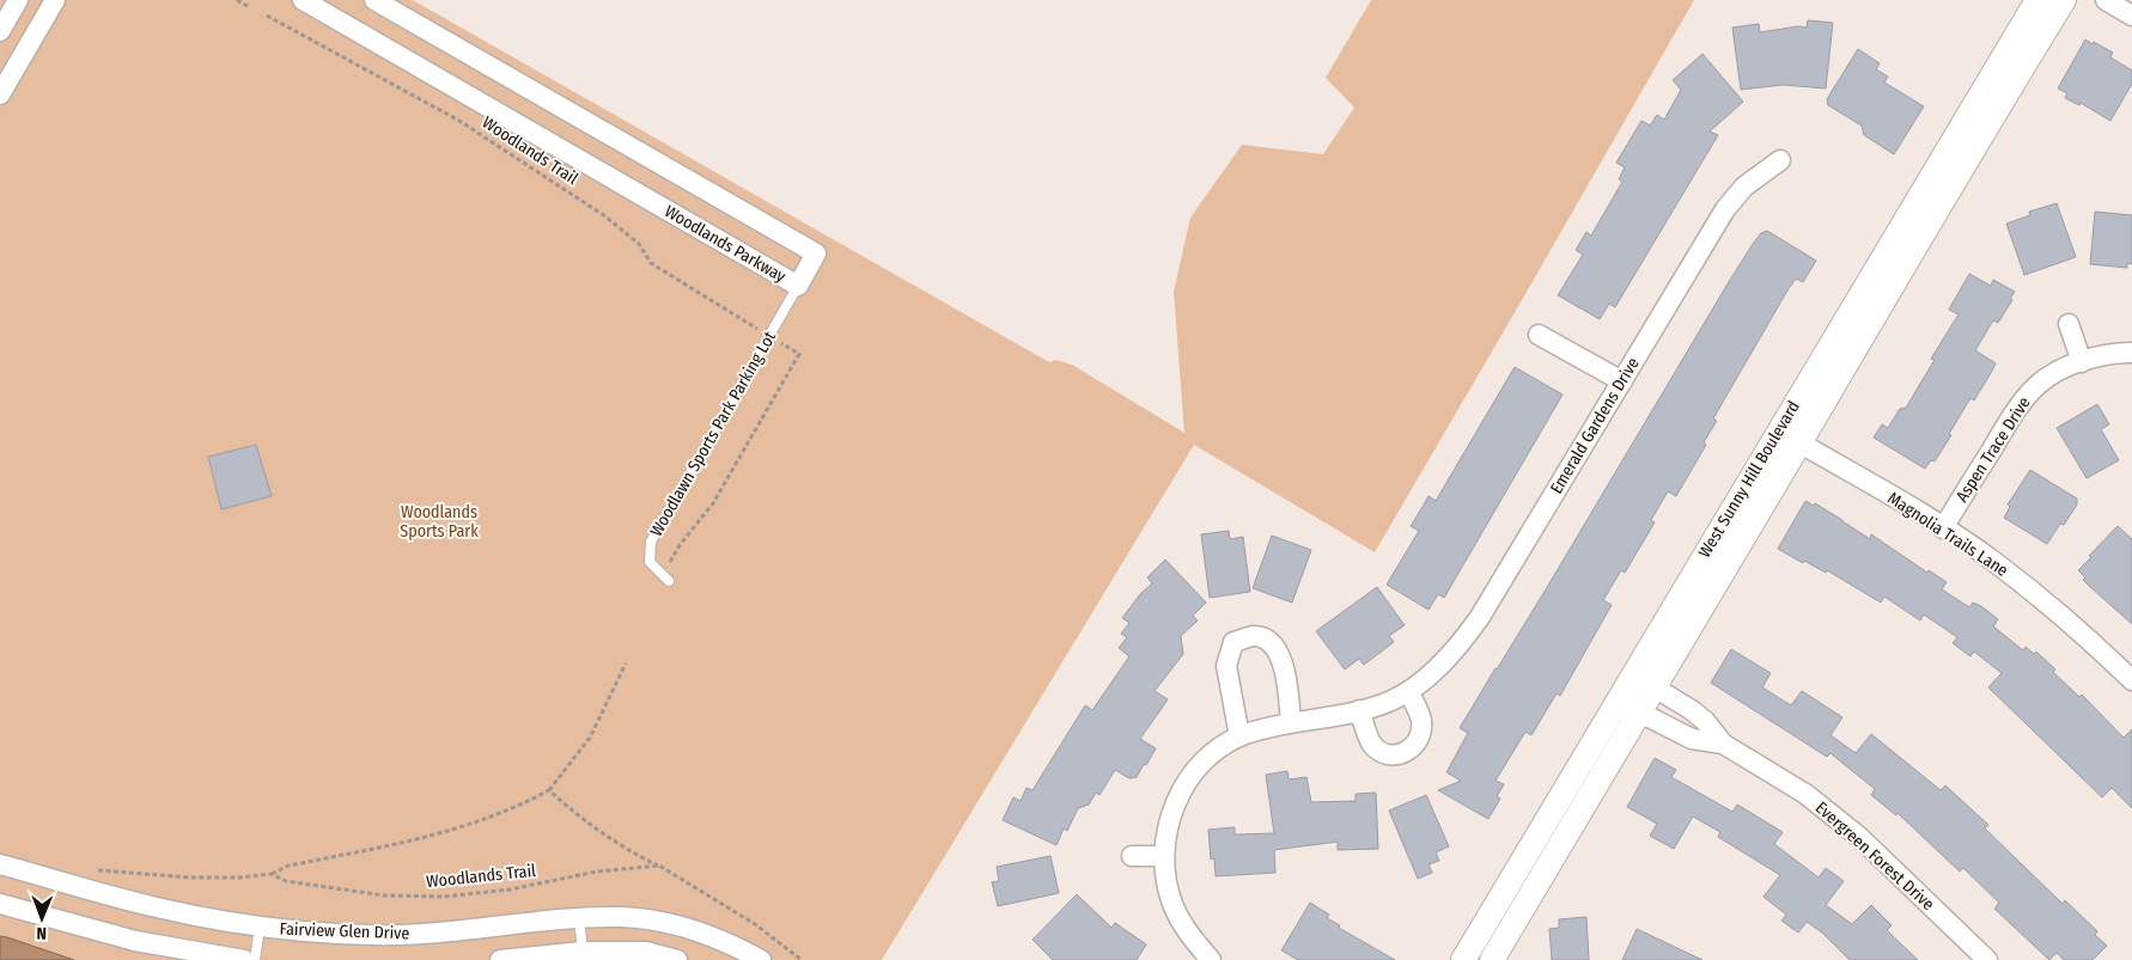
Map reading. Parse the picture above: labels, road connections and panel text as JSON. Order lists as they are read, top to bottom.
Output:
{
  "streets": {
    "street": [
      "Woodlands Parkway",
      "Emerald Gardens Drive",
      "Aspen Trace Drive",
      "West Sunny Hill Boulevard",
      "Magnolia Trails Lane",
      "Evergreen Forest Drive",
      "Fairview Glen Drive"
    ],
    "lane": ["Woodlawn Sports Park Parking Lot"],
    "path": ["Woodlands Trail"]
  },
  "crossings": [
    ["Woodlands Parkway", "Woodlawn Sports Park Parking Lot"],
    ["Aspen Trace Drive", "Magnolia Trails Lane"],
    ["West Sunny Hill Boulevard", "Magnolia Trails Lane"],
    ["West Sunny Hill Boulevard", "Evergreen Forest Drive"]
  ],
  "parks": ["Woodlands Sports Park"],
  "north": "bottom"
}
